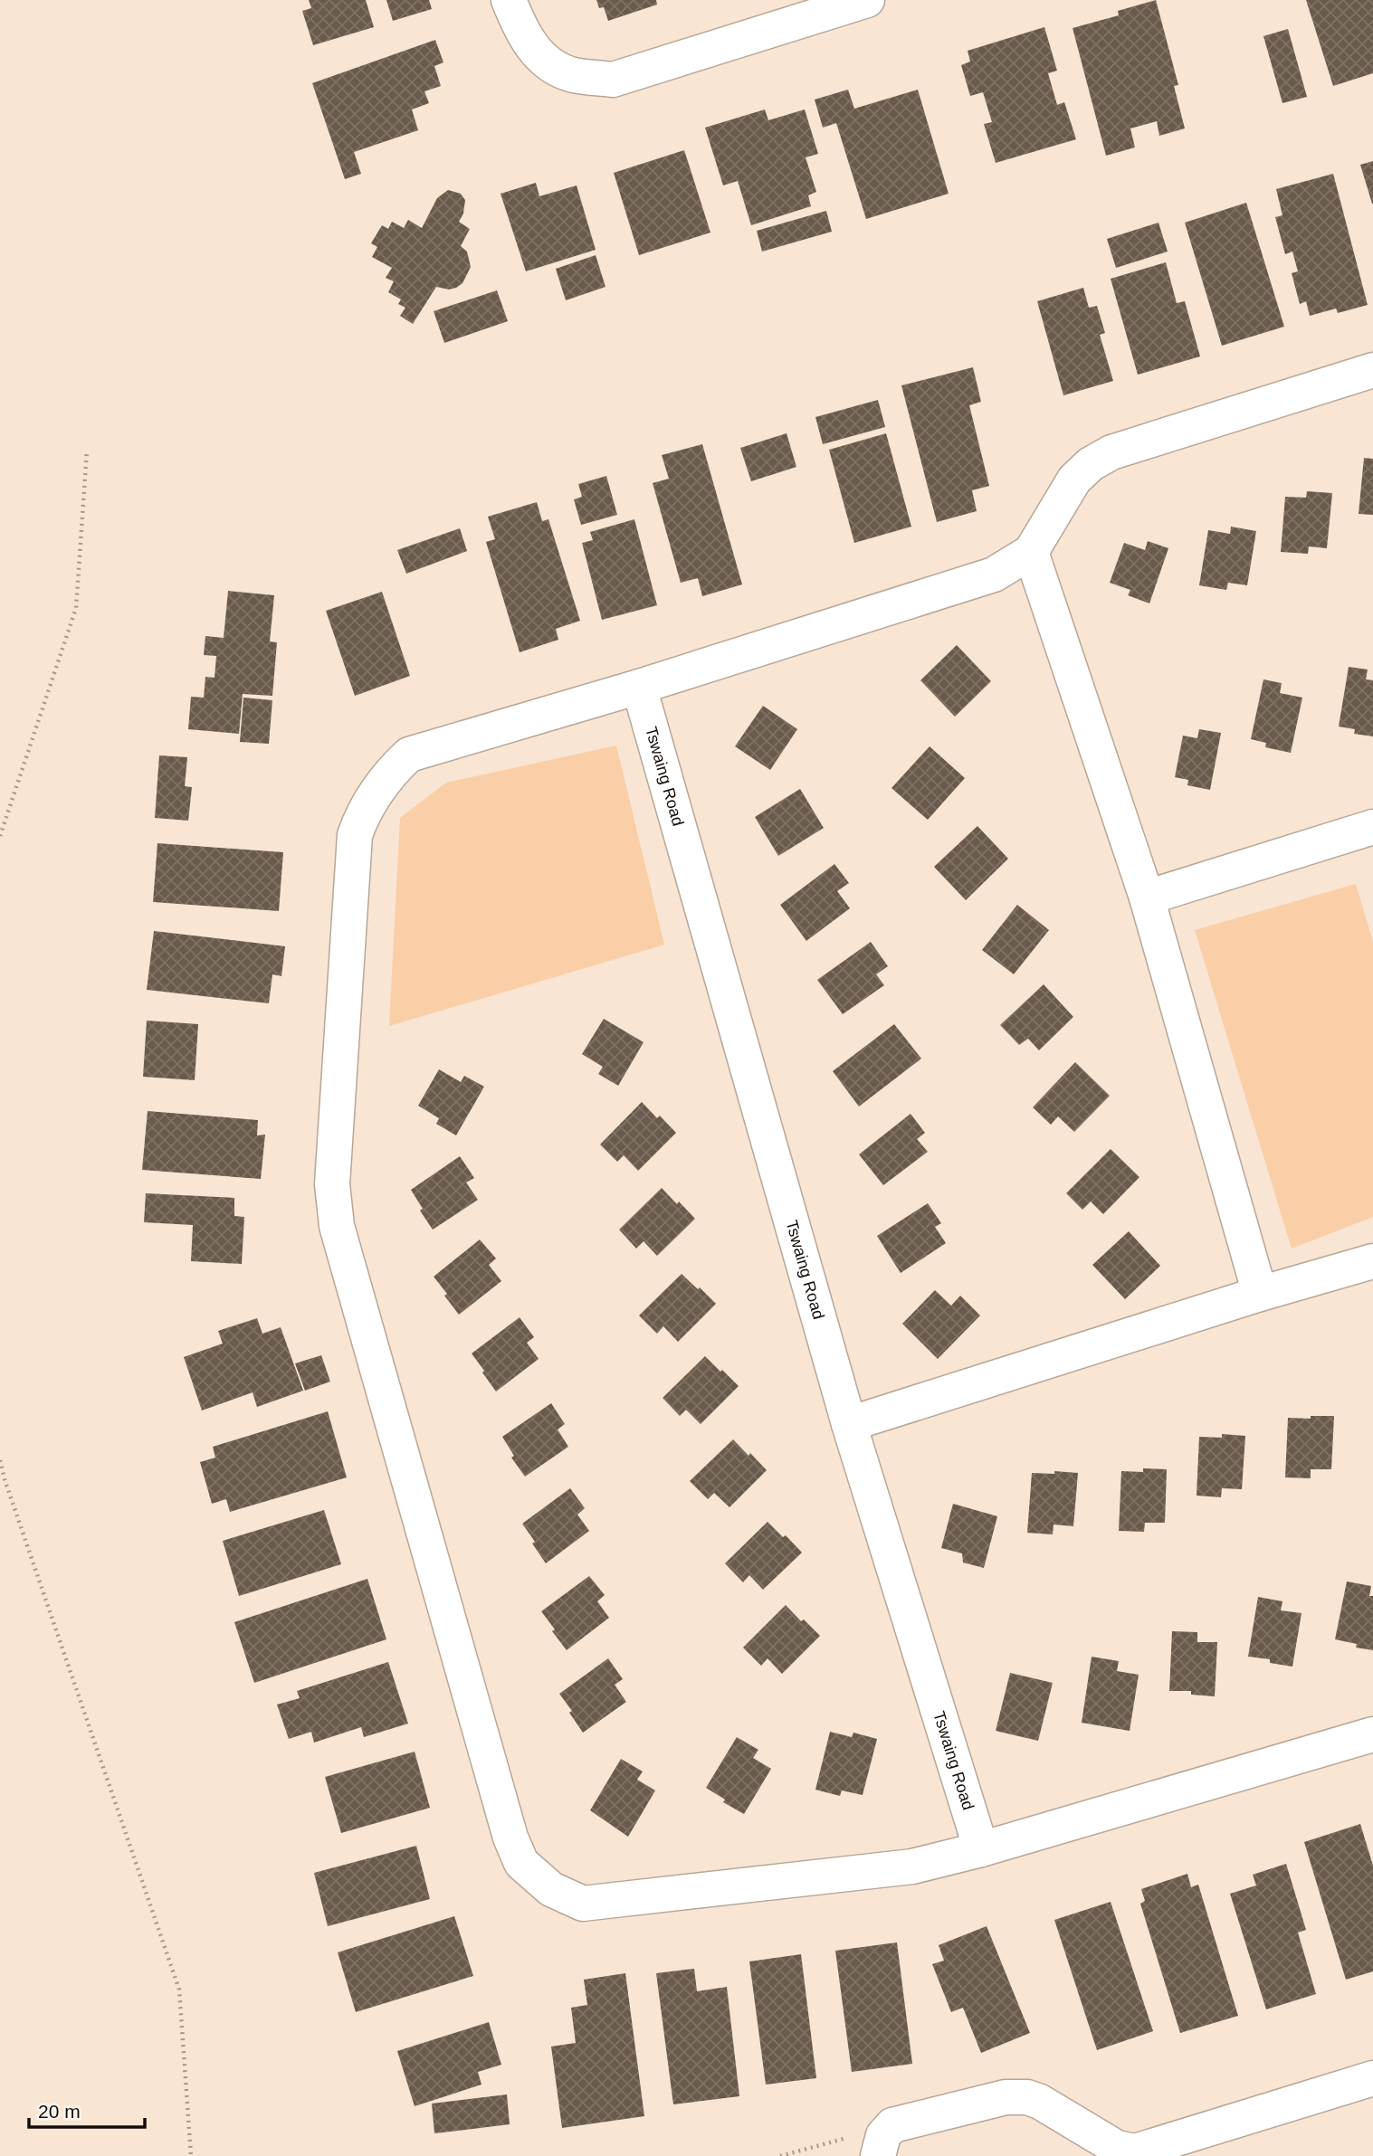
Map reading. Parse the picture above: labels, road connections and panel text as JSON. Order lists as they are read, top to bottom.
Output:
{
  "streets": {
    "street": ["Tswaing Road"]
  },
  "scale_bar": "20 m"
}
